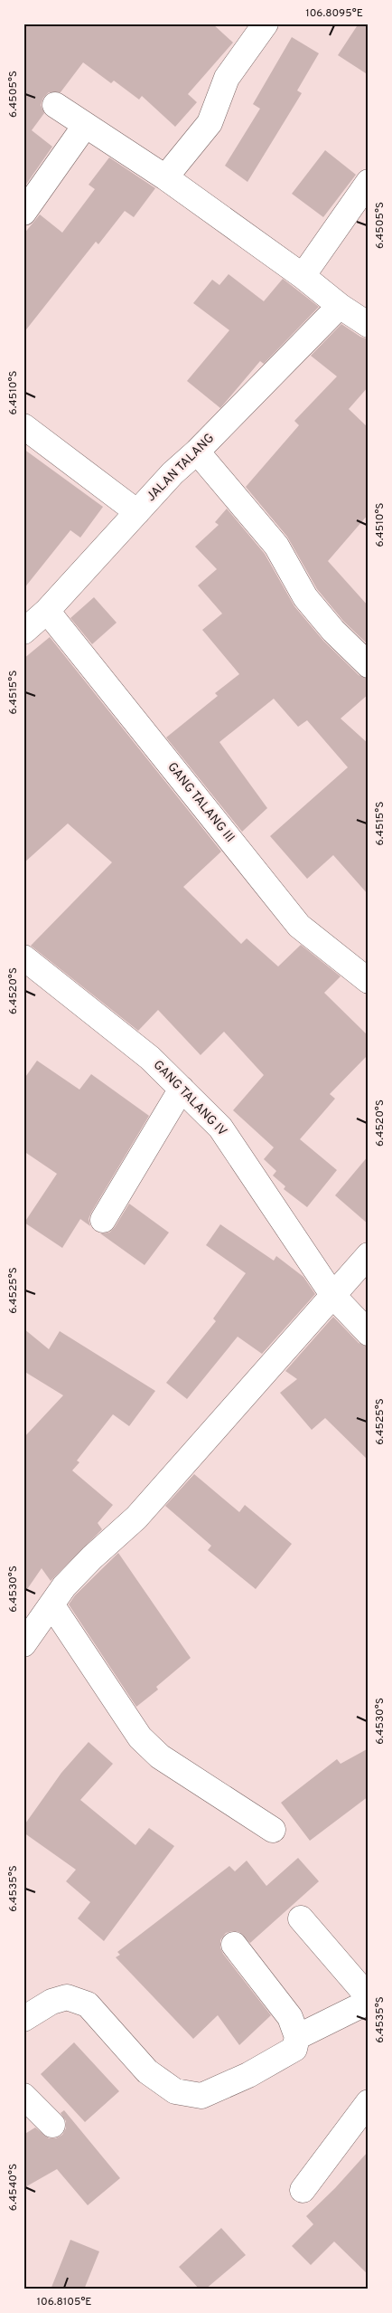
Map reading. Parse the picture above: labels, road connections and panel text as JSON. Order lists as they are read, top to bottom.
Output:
{
  "streets": {
    "street": ["JALAN TALANG", "GANG TALANG III", "GANG TALANG IV"]
  },
  "crossings": [
    ["JALAN TALANG", "GANG TALANG III"]
  ],
  "coordinates": [
    "106.8095°E",
    "6.4505°S",
    "6.4510°S",
    "6.4515°S",
    "6.4520°S",
    "6.4525°S",
    "6.4530°S",
    "6.4535°S",
    "6.4540°S",
    "106.8105°E"
  ]
}
